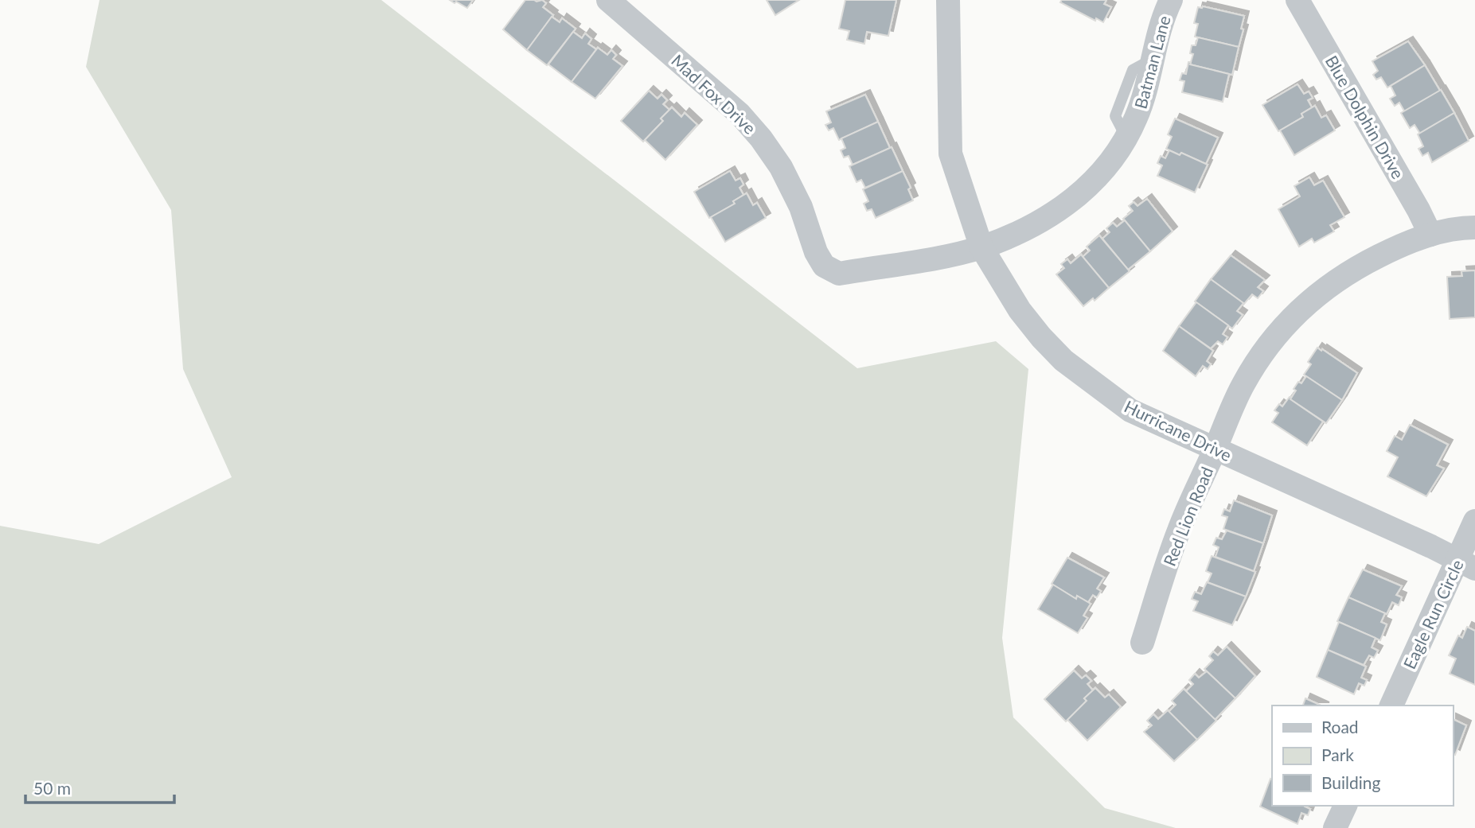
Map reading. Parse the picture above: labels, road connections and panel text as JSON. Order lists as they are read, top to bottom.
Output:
{
  "streets": {
    "street": [
      "Batman Lane",
      "Mad Fox Drive",
      "Blue Dolphin Drive",
      "Hurricane Drive",
      "Red Lion Road",
      "Eagle Run Circle"
    ]
  },
  "crossings": [
    ["Batman Lane", "Mad Fox Drive"],
    ["Batman Lane", "Hurricane Drive"],
    ["Blue Dolphin Drive", "Red Lion Road"],
    ["Hurricane Drive", "Red Lion Road"],
    ["Hurricane Drive", "Eagle Run Circle"]
  ],
  "legend": ["Road", "Park", "Building"],
  "scale_bar": "50 m"
}
